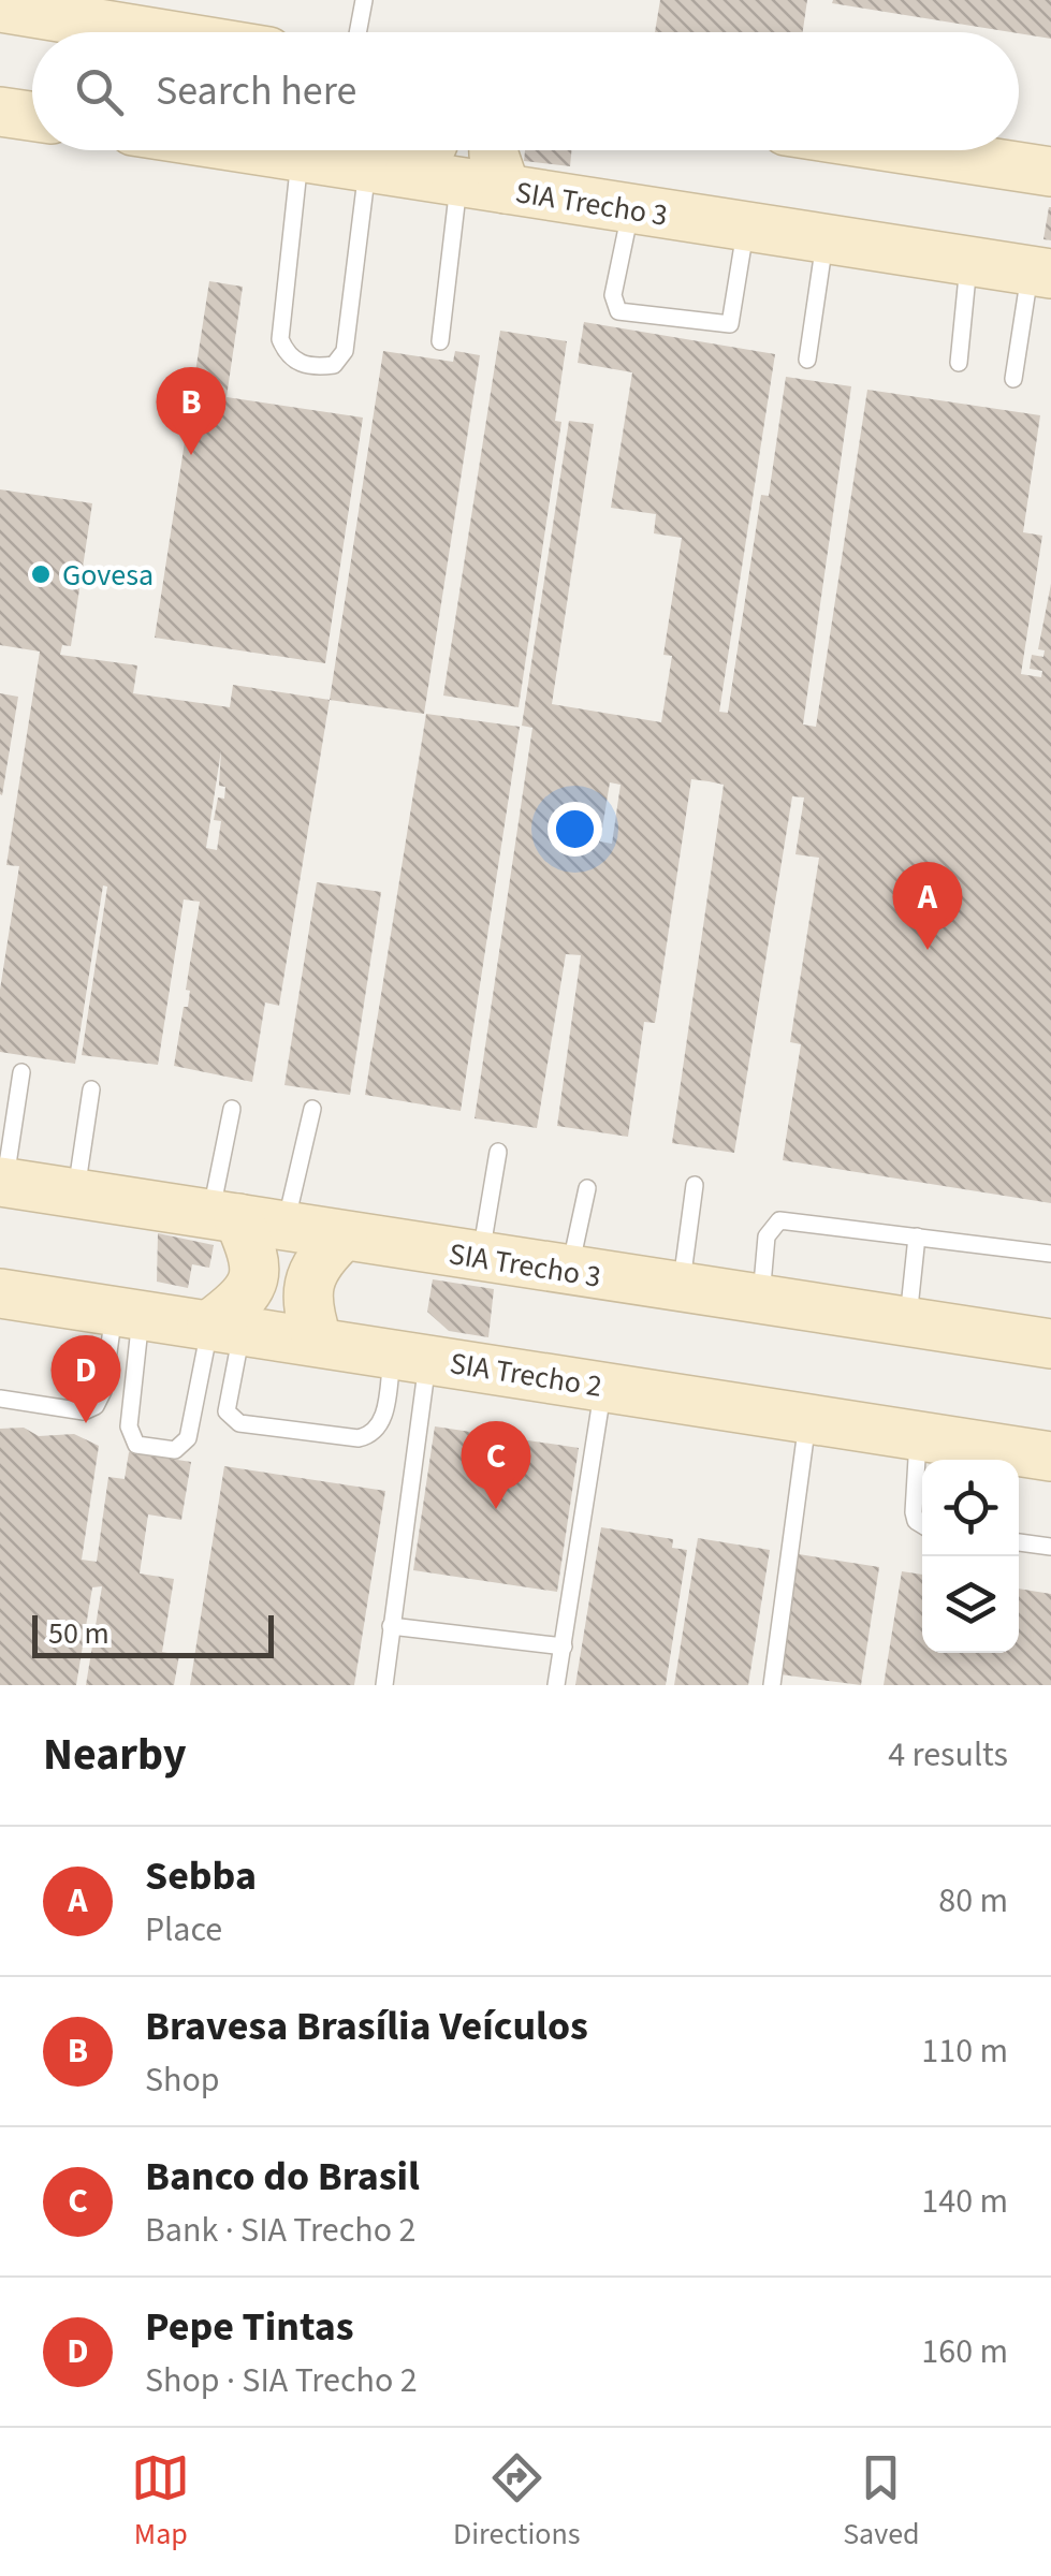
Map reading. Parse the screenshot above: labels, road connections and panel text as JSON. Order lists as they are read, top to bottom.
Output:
{
  "streets": {
    "main road": ["SIA Trecho 3", "SIA Trecho 2"]
  },
  "places": ["Govesa"],
  "scale_bar": "50 m",
  "page": {
    "search": "Search here",
    "pins": [
      "B",
      "A",
      "D",
      "C"
    ],
    "scale": "50 m",
    "heading": ["Nearby", "4 results"],
    "list": [
      {
        "mark": "A",
        "name": "Sebba",
        "note": "Place",
        "value": "80 m"
      },
      {
        "mark": "B",
        "name": "Bravesa Brasília Veículos",
        "note": "Shop",
        "value": "110 m"
      },
      {
        "mark": "C",
        "name": "Banco do Brasil",
        "note": "Bank · SIA Trecho 2",
        "value": "140 m"
      },
      {
        "mark": "D",
        "name": "Pepe Tintas",
        "note": "Shop · SIA Trecho 2",
        "value": "160 m"
      }
    ],
    "nav": ["Map", "Directions", "Saved"]
  }
}
